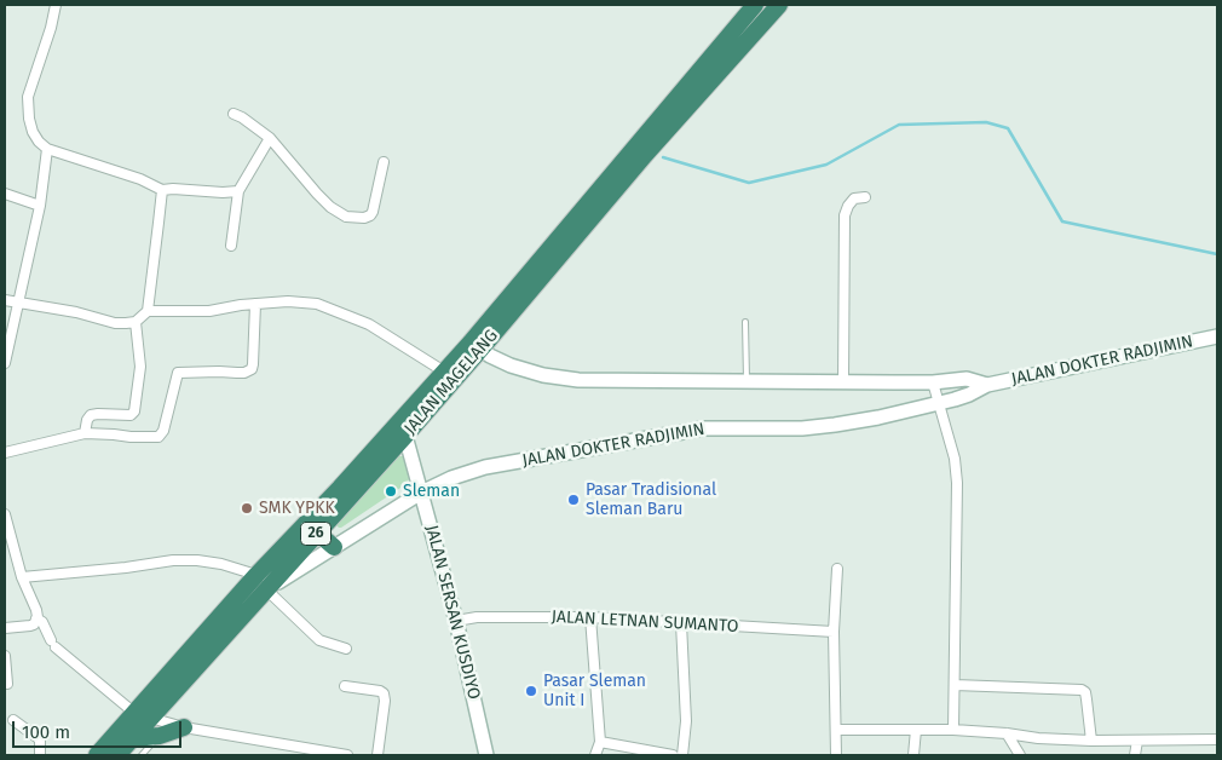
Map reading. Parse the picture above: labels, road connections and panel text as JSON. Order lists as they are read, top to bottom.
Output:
{
  "streets": {
    "highway": ["JALAN MAGELANG", "26"],
    "main road": ["JALAN DOKTER RADJIMIN", "JALAN SERSAN KUSDIYO"],
    "street": ["JALAN LETNAN SUMANTO"]
  },
  "crossings": [
    ["JALAN DOKTER RADJIMIN", "JALAN MAGELANG"],
    ["JALAN DOKTER RADJIMIN", "JALAN SERSAN KUSDIYO"],
    ["JALAN MAGELANG", "JALAN SERSAN KUSDIYO"],
    ["JALAN SERSAN KUSDIYO", "JALAN LETNAN SUMANTO"]
  ],
  "places": [
    "Sleman",
    "Pasar Tradisional Sleman Baru",
    "SMK YPKK",
    "Pasar Sleman Unit I"
  ],
  "scale_bar": "100 m"
}
